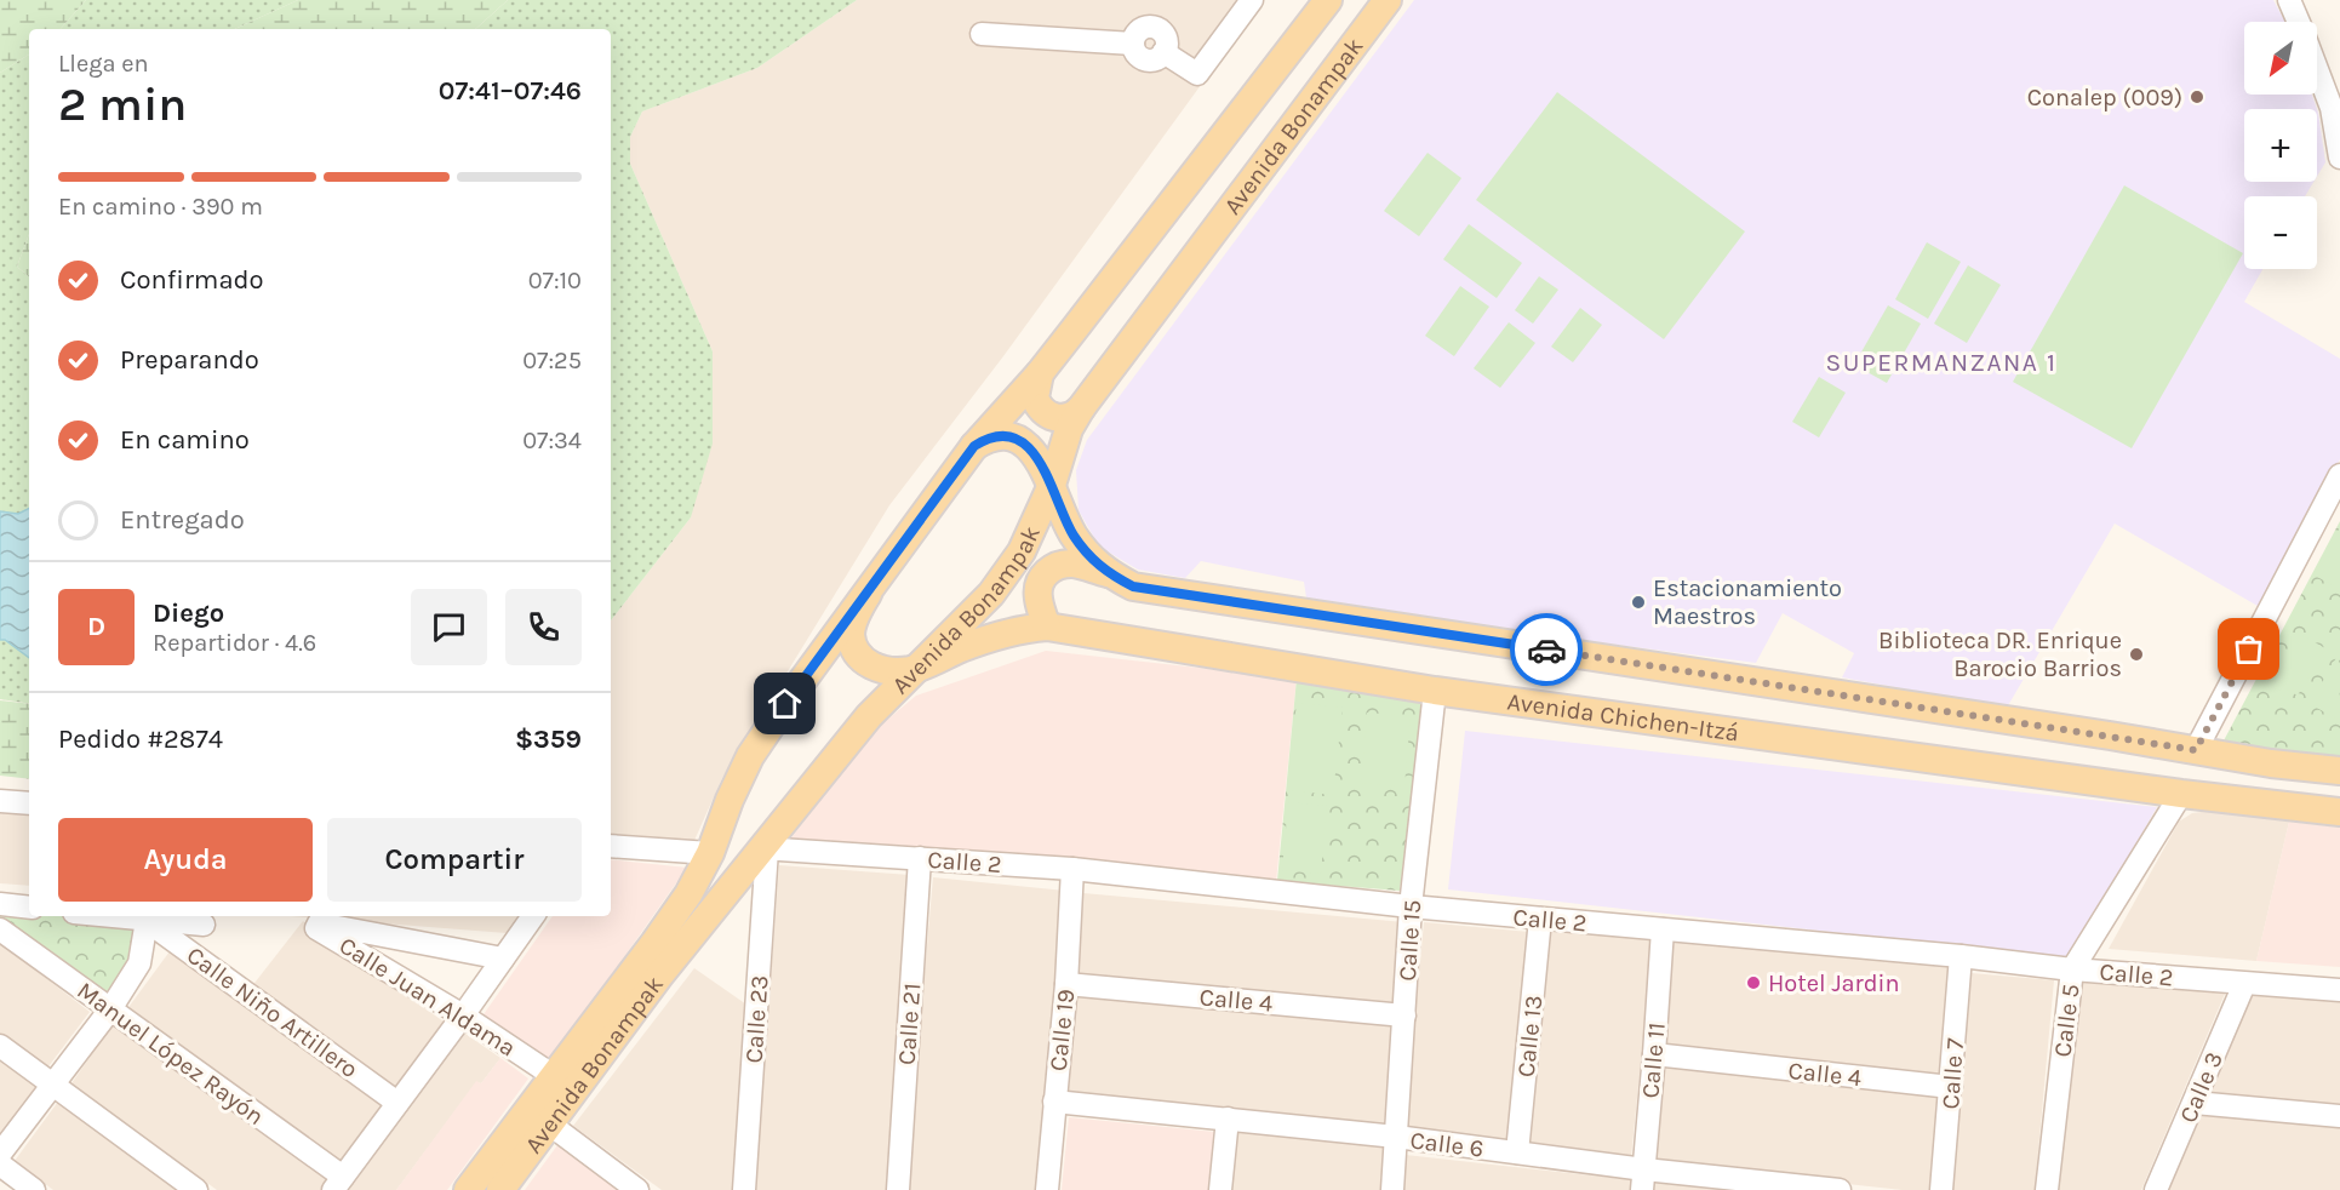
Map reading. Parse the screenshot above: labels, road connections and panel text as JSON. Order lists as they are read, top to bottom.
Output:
{
  "streets": {
    "main road": ["Avenida Bonampak", "Avenida Chichen-Itzá"],
    "street": [
      "Calle 2",
      "Calle 15",
      "Calle Juan Aldama",
      "Calle 4",
      "Calle Niño Artillero",
      "Calle 23",
      "Calle 5",
      "Calle 21",
      "Calle 19",
      "Calle 13",
      "Manuel López Rayón",
      "Calle 11",
      "Calle 7",
      "Calle 3",
      "Calle 6"
    ]
  },
  "crossings": [
    ["Avenida Bonampak", "Avenida Chichen-Itzá"],
    ["Avenida Bonampak", "Calle 2"],
    ["Avenida Bonampak", "Calle Juan Aldama"],
    ["Avenida Bonampak", "Calle 23"],
    ["Avenida Chichen-Itzá", "Calle 15"],
    ["Avenida Chichen-Itzá", "Calle 5"],
    ["Calle 2", "Calle 15"],
    ["Calle 2", "Calle 23"],
    ["Calle 2", "Calle 5"],
    ["Calle 2", "Calle 21"],
    ["Calle 2", "Calle 19"],
    ["Calle 2", "Calle 13"],
    ["Calle 2", "Calle 11"],
    ["Calle 2", "Calle 7"],
    ["Calle 2", "Calle 3"],
    ["Calle 15", "Calle 4"],
    ["Calle 15", "Calle 6"],
    ["Calle 4", "Calle 19"],
    ["Calle 4", "Calle 11"],
    ["Calle 4", "Calle 7"],
    ["Calle 19", "Calle 6"],
    ["Calle 13", "Calle 6"],
    ["Calle 11", "Calle 6"]
  ],
  "districts": ["SUPERMANZANA 1"],
  "places": [
    "Conalep (009)",
    "Estacionamiento Maestros",
    "Biblioteca DR. Enrique Barocio Barrios",
    "Hotel Jardin"
  ],
  "north": "bottom left",
  "page": {
    "map_buttons": ["+", "−"],
    "heading": ["2 min", "Llega en", "07:41–07:46"],
    "panel": [
      "Diego",
      "Repartidor · 4.6",
      "Pedido #2874",
      "$359"
    ],
    "bar": "En camino · 390 m",
    "list": [
      ["Confirmado", "07:10"],
      ["Preparando", "07:25"],
      ["En camino", "07:34"],
      "Entregado"
    ],
    "round": "D",
    "buttons": ["Ayuda", "Compartir"]
  }
}
